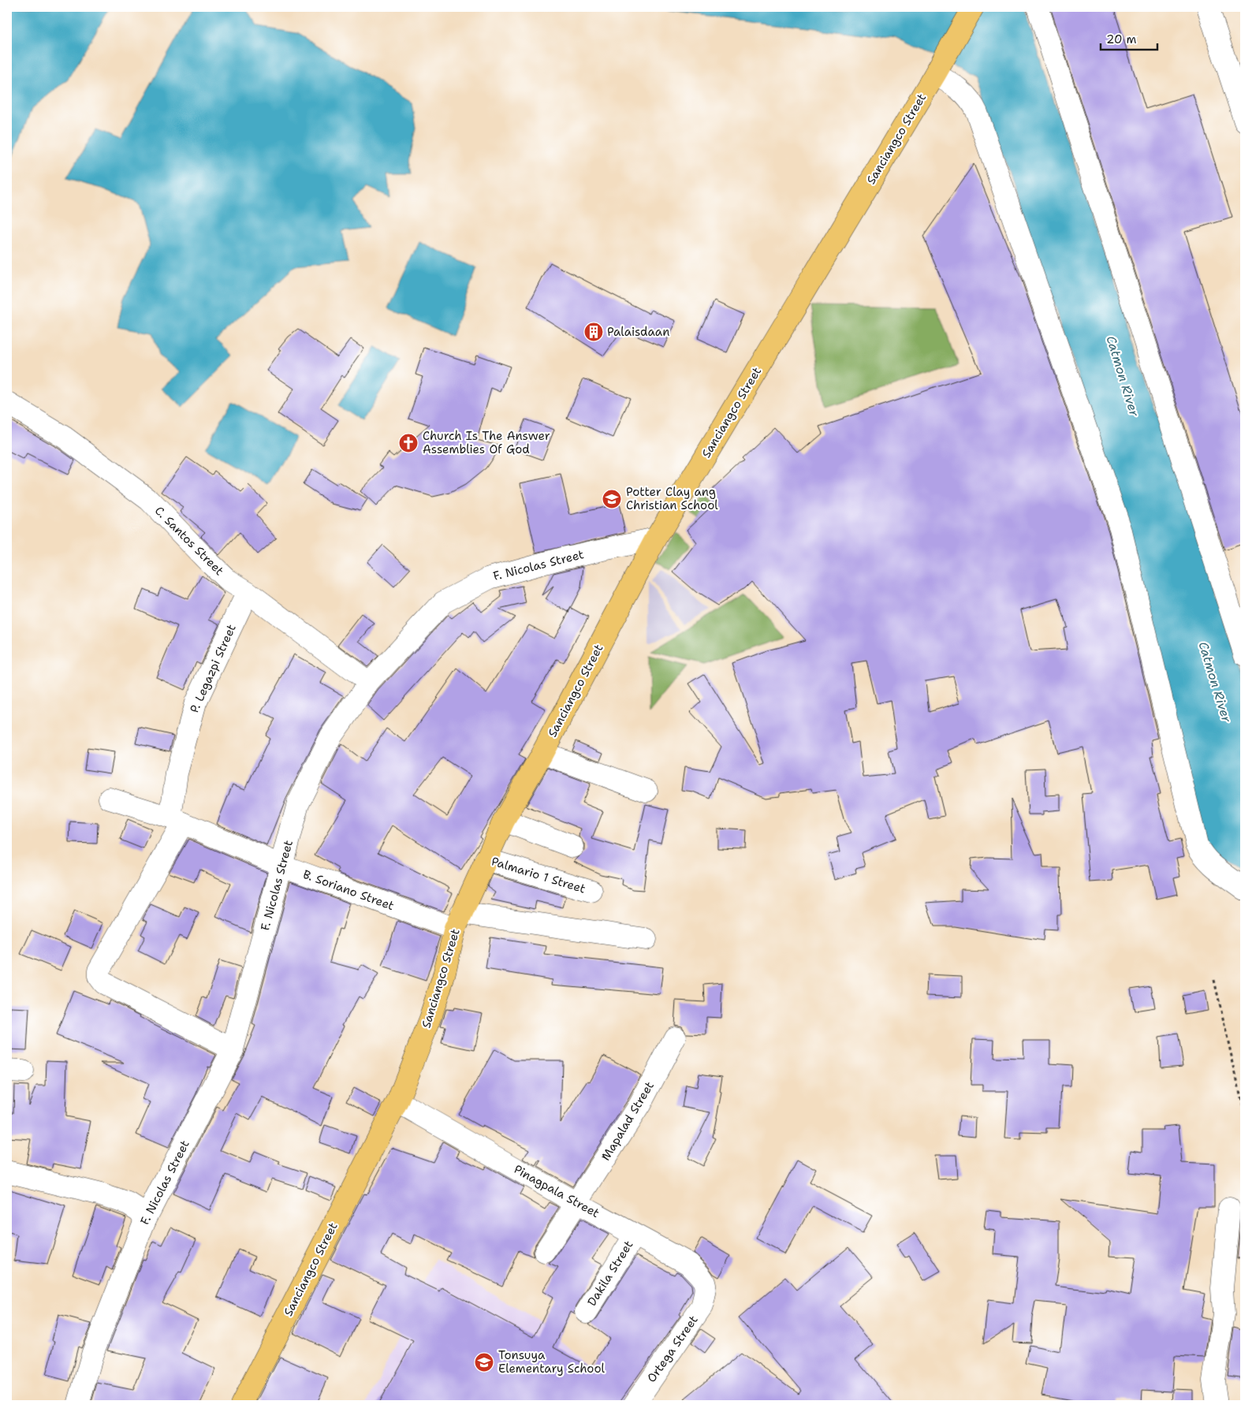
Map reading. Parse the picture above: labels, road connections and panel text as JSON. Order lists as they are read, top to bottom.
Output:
{
  "streets": {
    "main road": ["Sanciangco Street"],
    "street": [
      "C. Santos Street",
      "F. Nicolas Street",
      "P. Legazpi Street",
      "Palmario 1 Street",
      "B. Soriano Street",
      "Mapalad Street",
      "Pinagpala Street",
      "Dakila Street",
      "Ortega Street"
    ]
  },
  "crossings": [
    ["Sanciangco Street", "F. Nicolas Street"],
    ["Sanciangco Street", "Palmario 1 Street"],
    ["Sanciangco Street", "B. Soriano Street"],
    ["Sanciangco Street", "Pinagpala Street"],
    ["C. Santos Street", "F. Nicolas Street"],
    ["C. Santos Street", "P. Legazpi Street"],
    ["F. Nicolas Street", "B. Soriano Street"],
    ["P. Legazpi Street", "B. Soriano Street"],
    ["Mapalad Street", "Pinagpala Street"],
    ["Pinagpala Street", "Dakila Street"],
    ["Pinagpala Street", "Ortega Street"]
  ],
  "water": ["Catmon River"],
  "places": {
    "building": ["Palaisdaan"],
    "church": ["Church Is The Answer Assemblies Of God"],
    "school or university": ["Potter Clay ang Christian School", "Tonsuya Elementary School"]
  },
  "scale_bar": "20 m"
}
